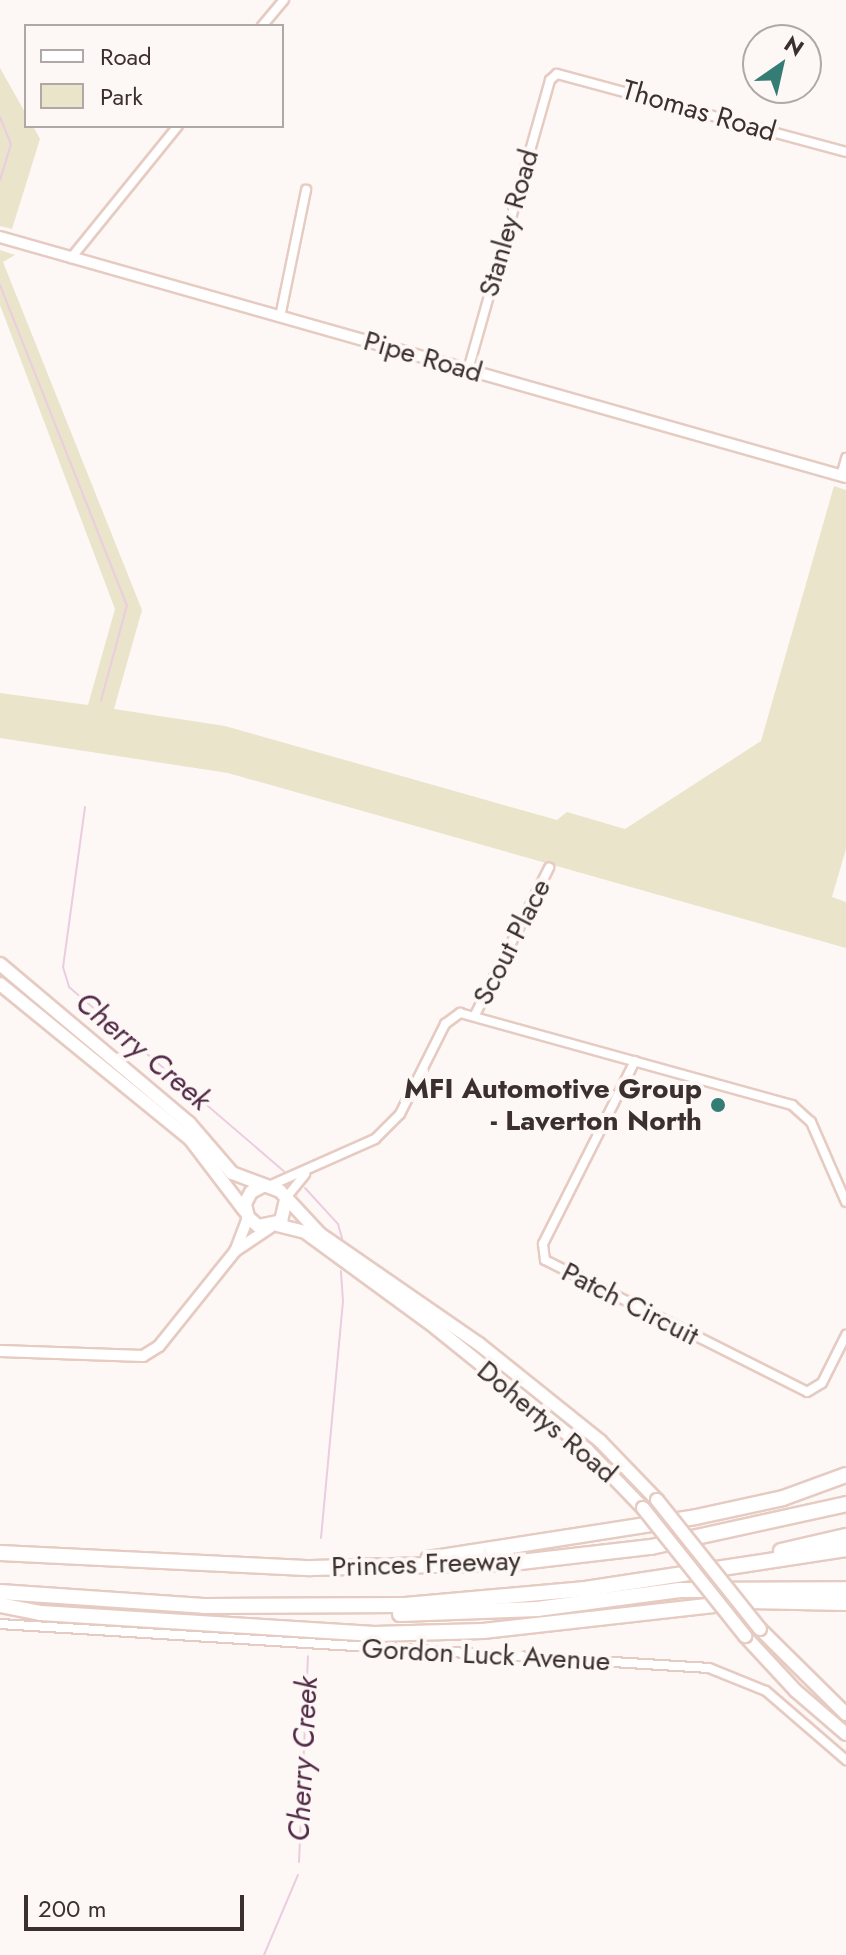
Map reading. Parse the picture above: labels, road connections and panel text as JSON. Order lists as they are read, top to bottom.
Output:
{
  "streets": {
    "highway": ["Princes Freeway"],
    "main road": ["Dohertys Road"],
    "street": [
      "Thomas Road",
      "Stanley Road",
      "Pipe Road",
      "Scout Place",
      "Patch Circuit",
      "Gordon Luck Avenue"
    ]
  },
  "crossings": [
    ["Thomas Road", "Stanley Road"],
    ["Stanley Road", "Pipe Road"]
  ],
  "water": ["Cherry Creek"],
  "places": ["MFI Automotive Group - Laverton North"],
  "legend": ["Road", "Park"],
  "scale_bar": "200 m",
  "north": "top right"
}
